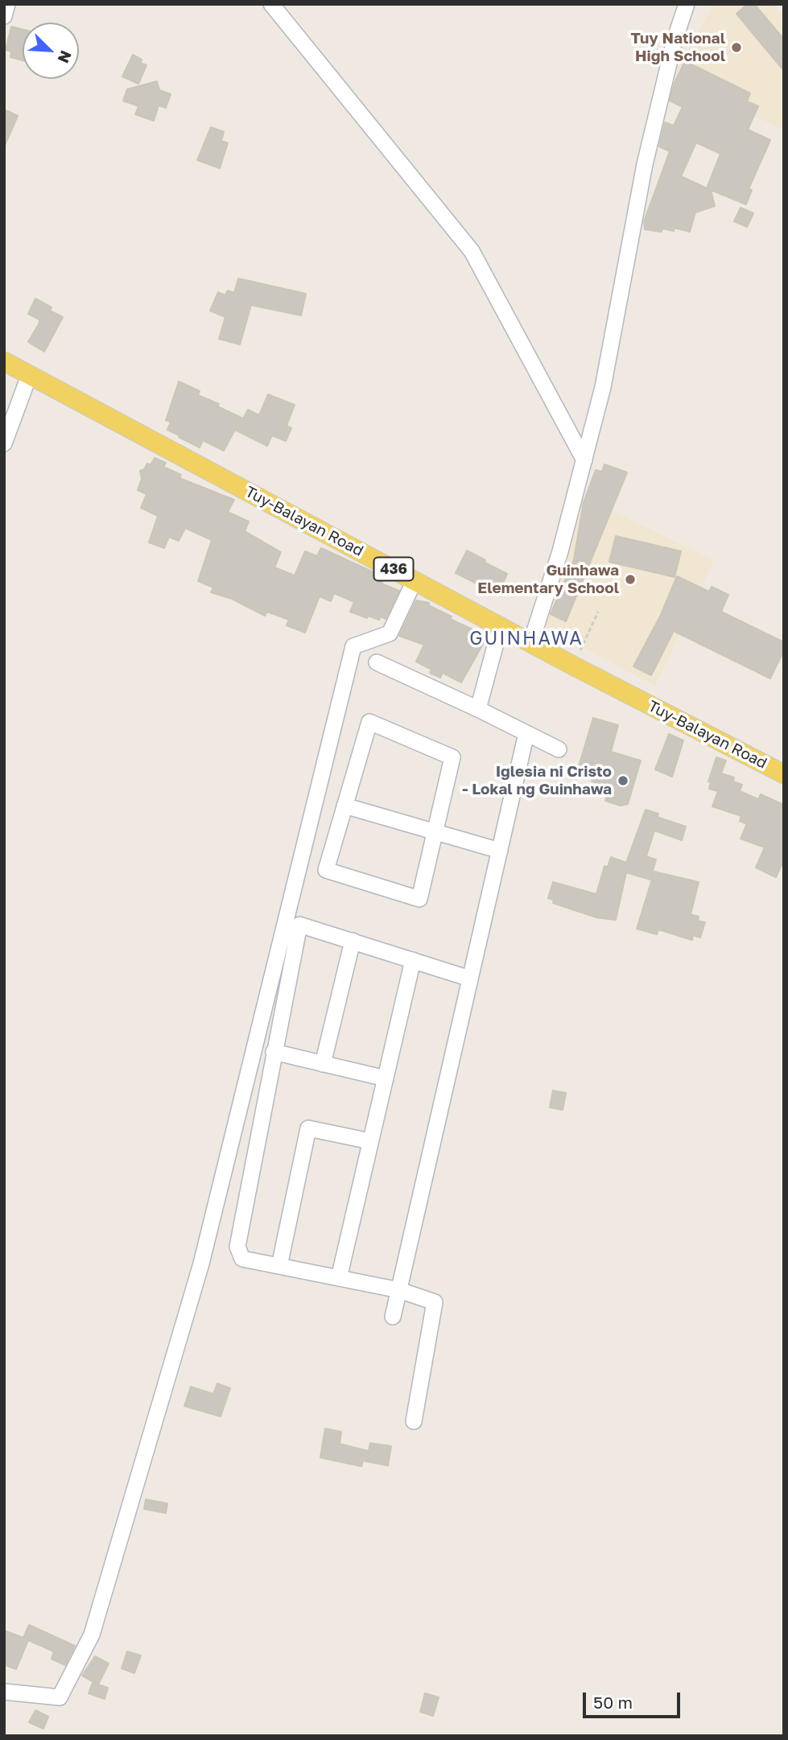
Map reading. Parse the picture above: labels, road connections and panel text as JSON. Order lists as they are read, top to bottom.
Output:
{
  "streets": {
    "main road": ["Tuy-Balayan Road", "436"]
  },
  "districts": ["GUINHAWA"],
  "places": ["Tuy National High School", "Guinhawa Elementary School", "Iglesia ni Cristo - Lokal ng Guinhawa"],
  "scale_bar": "50 m",
  "north": "bottom right"
}
